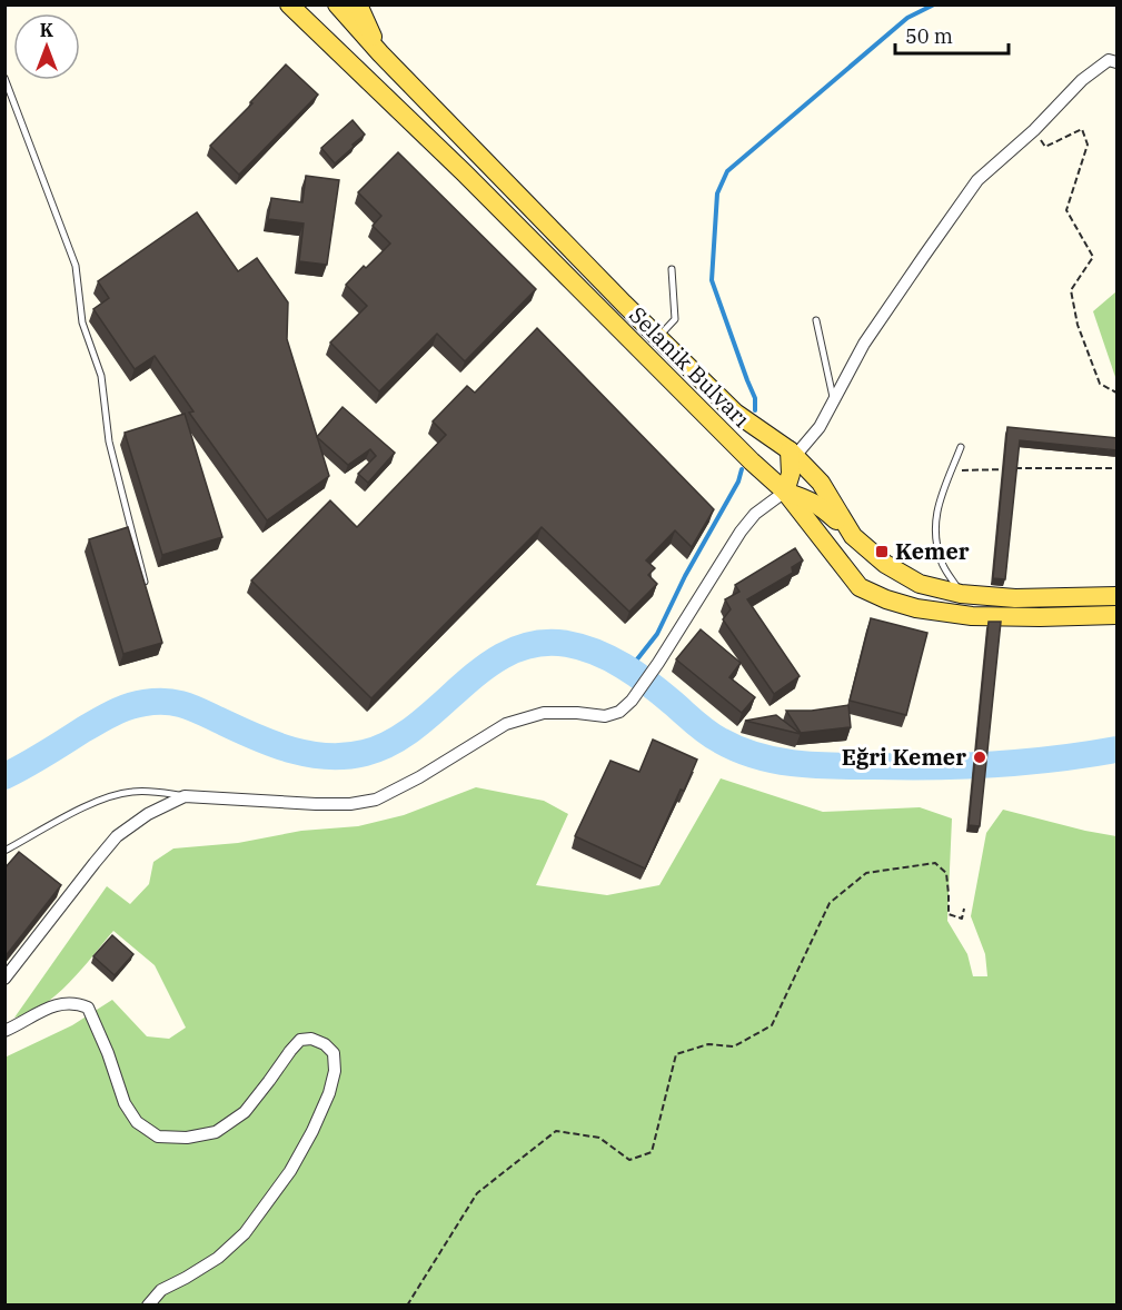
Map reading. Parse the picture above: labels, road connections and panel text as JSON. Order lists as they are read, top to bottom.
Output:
{
  "streets": {
    "main road": ["Selanik Bulvarı"]
  },
  "places": {
    "transit": ["Kemer"],
    "other": ["Eğri Kemer"]
  },
  "scale_bar": "50 m",
  "north": "top"
}
